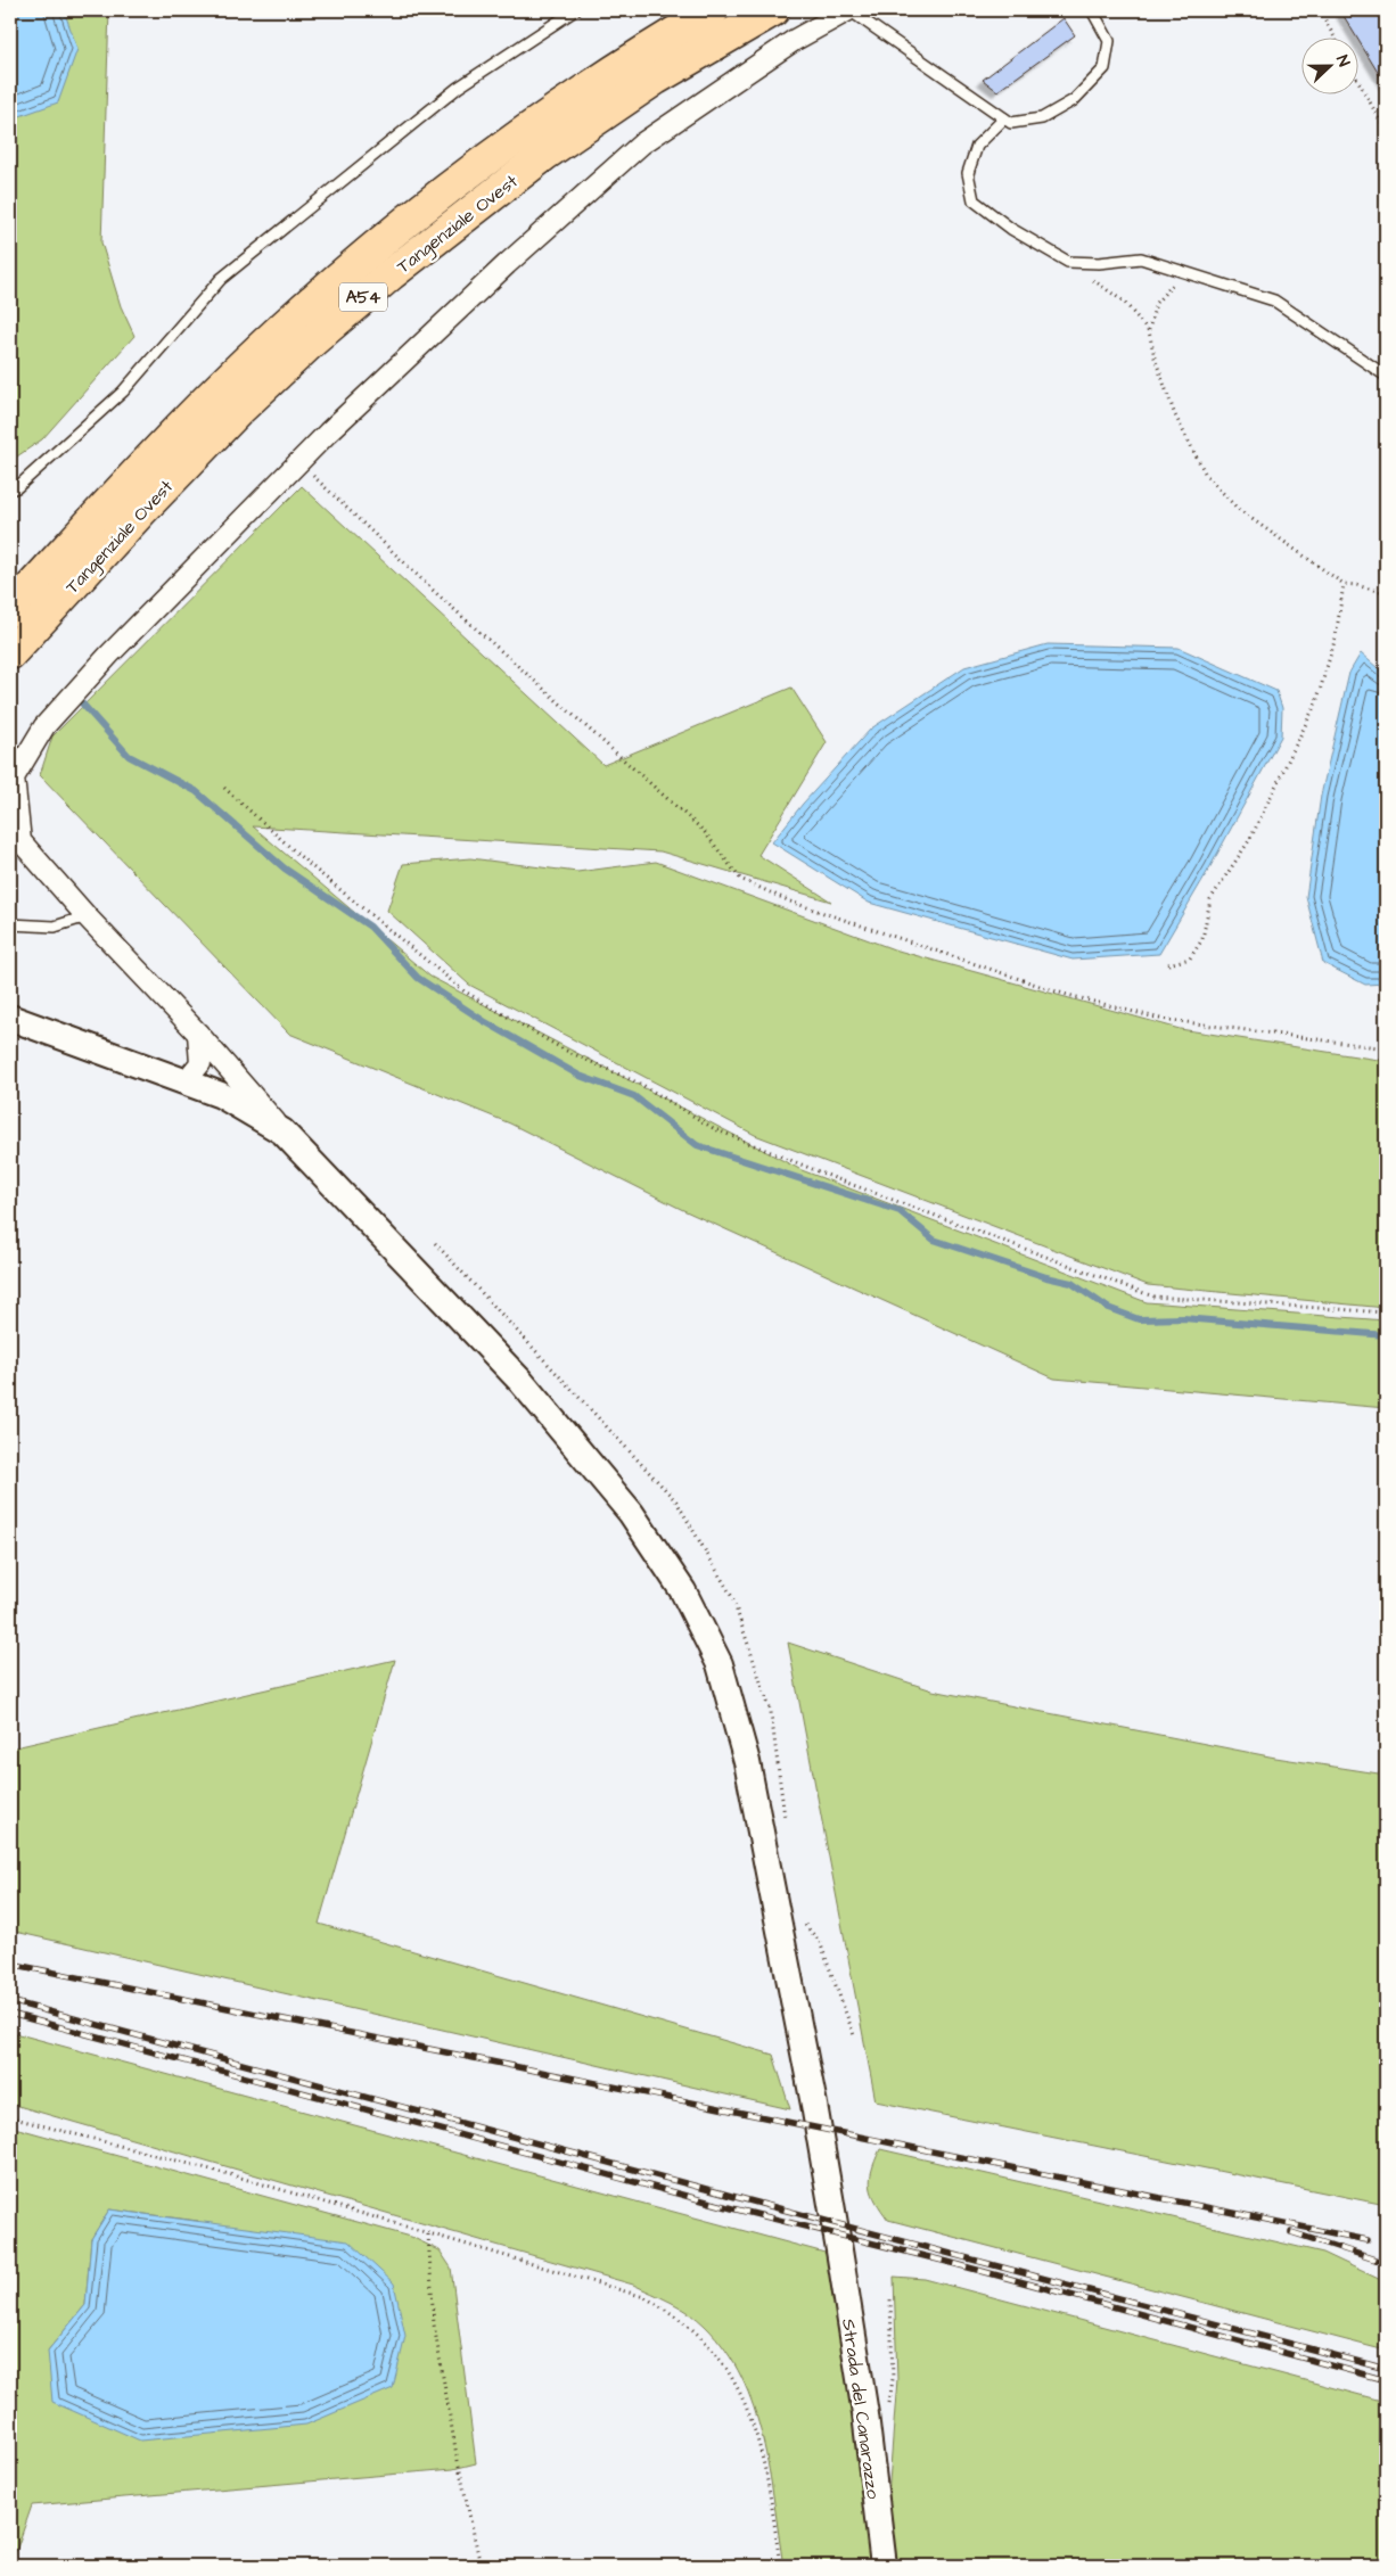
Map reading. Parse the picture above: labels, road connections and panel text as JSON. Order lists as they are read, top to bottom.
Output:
{
  "streets": {
    "highway": ["Tangenziale Ovest", "A54"],
    "street": ["Strada del Canarazzo"]
  },
  "north": "right"
}
